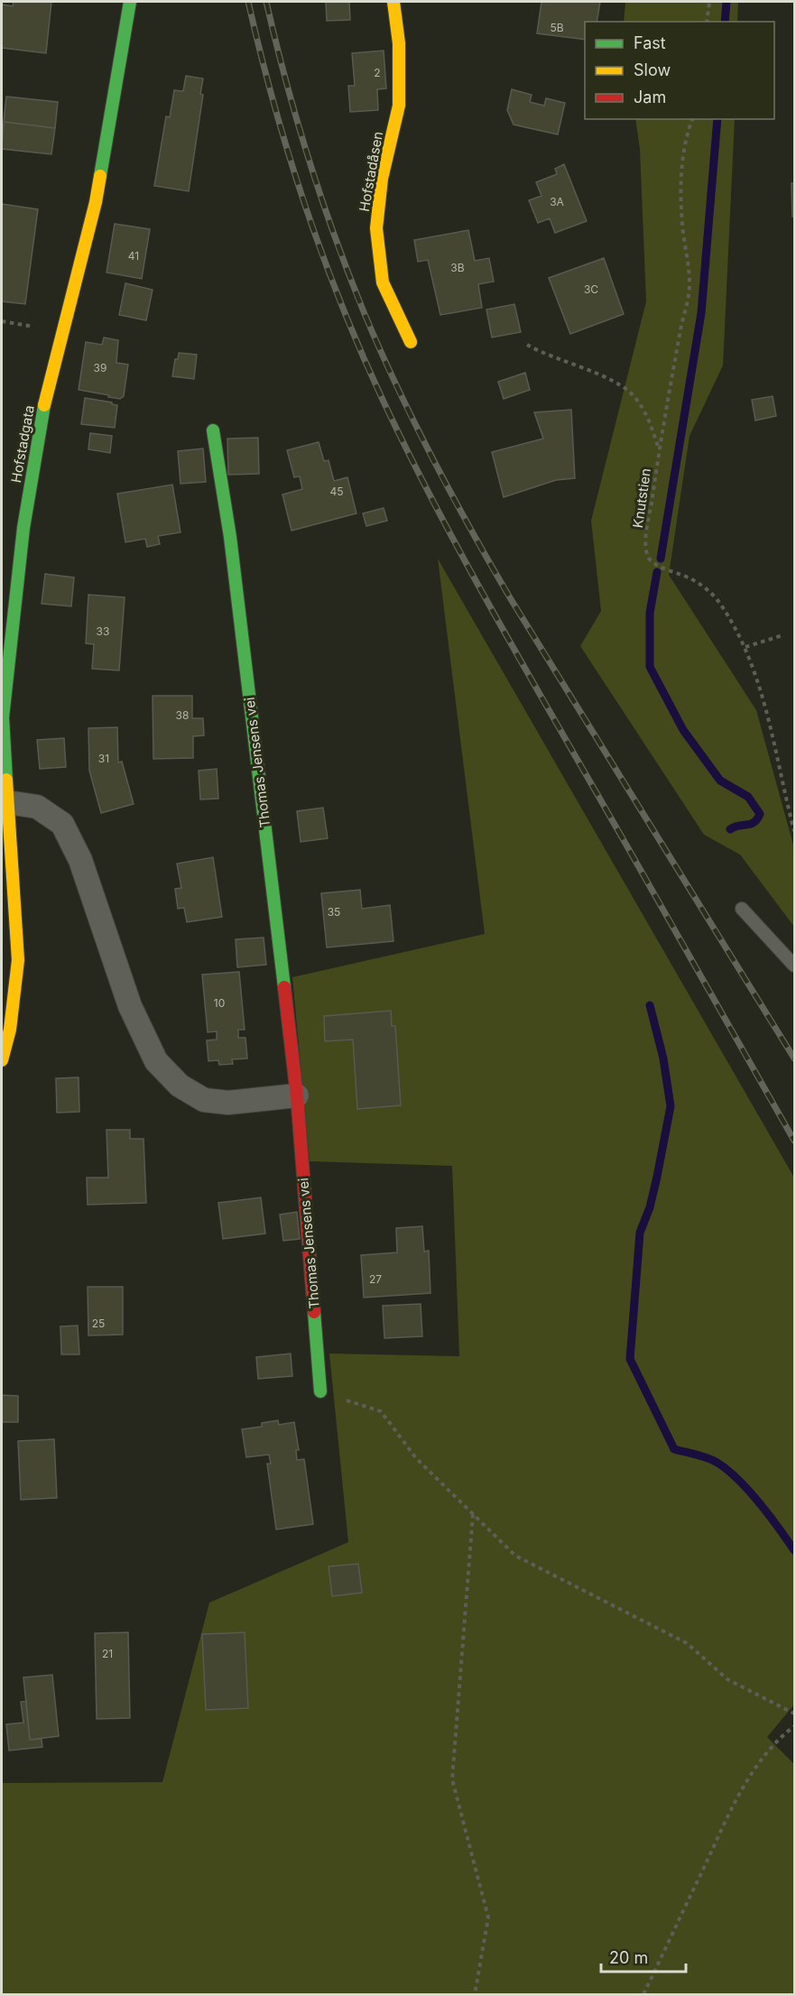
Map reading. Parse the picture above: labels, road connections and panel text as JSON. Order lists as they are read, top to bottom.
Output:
{
  "streets": {
    "street": ["Hofstadåsen", "Hofstadgata", "Thomas Jensens vei"],
    "path": ["Knutstien"]
  },
  "house_numbers": [
    "5B",
    "2",
    "3A",
    "41",
    "3B",
    "3C",
    "39",
    "45",
    "33",
    "38",
    "31",
    "35",
    "10",
    "27",
    "25",
    "21"
  ],
  "legend": ["Fast", "Slow", "Jam"],
  "scale_bar": "20 m"
}
